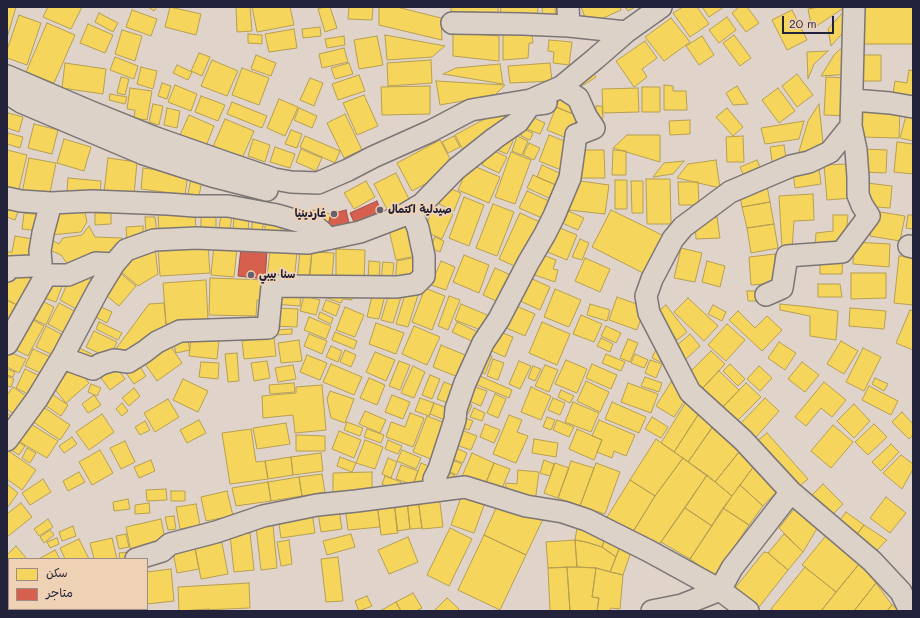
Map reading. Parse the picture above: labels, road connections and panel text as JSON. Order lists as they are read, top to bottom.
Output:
{
  "places": ["صيدلية اكتمال", "غاردينيا", "سنا بيبي"],
  "legend": ["سكن", "متاجر"],
  "scale_bar": "20 m"
}
